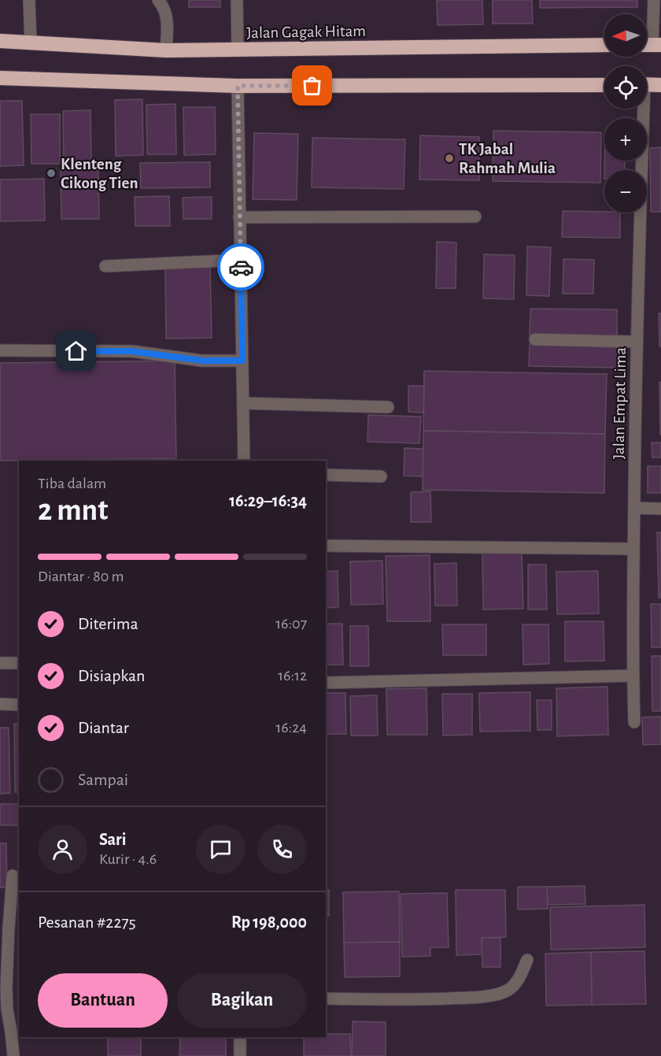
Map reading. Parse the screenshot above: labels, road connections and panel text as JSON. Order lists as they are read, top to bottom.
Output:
{
  "streets": {
    "highway": ["Jalan Gagak Hitam"],
    "street": ["Jalan Empat Lima"]
  },
  "places": ["TK Jabal Rahmah Mulia", "Klenteng Cikong Tien"],
  "north": "left",
  "page": {
    "map_buttons": ["+", "−"],
    "heading": ["2 mnt", "Tiba dalam", "16:29–16:34"],
    "panel": [
      "Sari",
      "Kurir · 4.6",
      "Pesanan #2275",
      "Rp 198,000"
    ],
    "bar": "Diantar · 80 m",
    "list": [
      ["Diterima", "16:07"],
      ["Disiapkan", "16:12"],
      ["Diantar", "16:24"],
      "Sampai"
    ],
    "buttons": ["Bantuan", "Bagikan"]
  }
}
